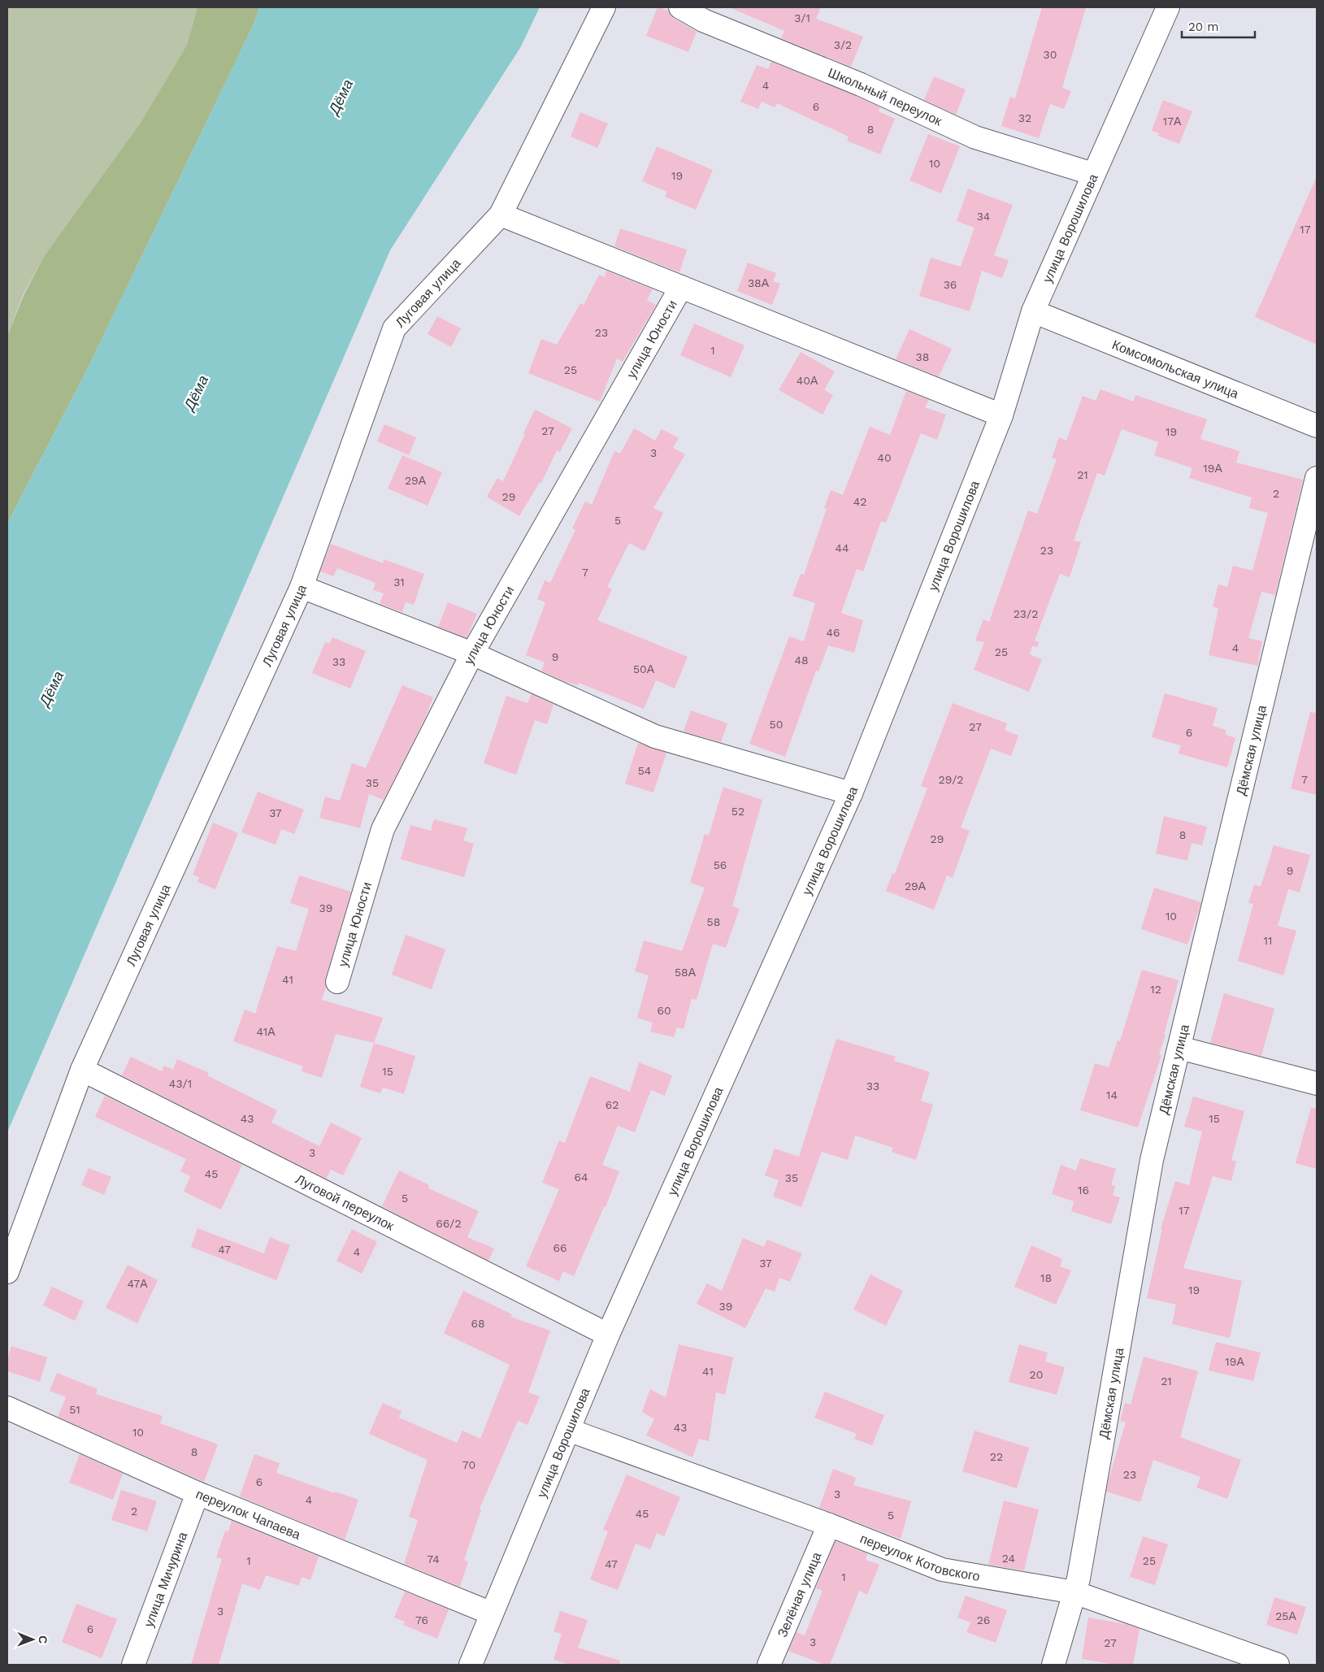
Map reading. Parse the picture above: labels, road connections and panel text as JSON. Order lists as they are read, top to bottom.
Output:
{
  "streets": {
    "street": [
      "Школьный переулок",
      "улица Ворошилова",
      "Луговая улица",
      "улица Юности",
      "Комсомольская улица",
      "Дёмская улица",
      "Луговой переулок",
      "переулок Чапаева",
      "переулок Котовского",
      "улица Мичурина",
      "Зелёная улица"
    ]
  },
  "crossings": [
    ["Школьный переулок", "улица Ворошилова"],
    ["улица Ворошилова", "Комсомольская улица"],
    ["улица Ворошилова", "Луговой переулок"],
    ["улица Ворошилова", "переулок Чапаева"],
    ["улица Ворошилова", "переулок Котовского"],
    ["Луговая улица", "Луговой переулок"],
    ["Дёмская улица", "переулок Котовского"],
    ["переулок Чапаева", "улица Мичурина"],
    ["переулок Котовского", "Зелёная улица"]
  ],
  "water": ["Дёма"],
  "house_numbers": [
    "3/1",
    "3/2",
    "30",
    "4",
    "6",
    "32",
    "17А",
    "8",
    "10",
    "19",
    "34",
    "17",
    "38А",
    "36",
    "23",
    "1",
    "38",
    "25",
    "40А",
    "27",
    "19",
    "3",
    "40",
    "19А",
    "21",
    "29А",
    "2",
    "29",
    "42",
    "5",
    "44",
    "23",
    "7",
    "31",
    "23/2",
    "46",
    "4",
    "25",
    "9",
    "48",
    "33",
    "50А",
    "50",
    "27",
    "6",
    "54",
    "29/2",
    "7",
    "35",
    "52",
    "37",
    "8",
    "29",
    "56",
    "9",
    "29А",
    "39",
    "10",
    "58",
    "11",
    "58А",
    "41",
    "12",
    "60",
    "41А",
    "15",
    "43/1",
    "33",
    "14",
    "62",
    "43",
    "15",
    "3",
    "45",
    "64",
    "35",
    "16",
    "5",
    "17",
    "66/2",
    "66",
    "47",
    "4",
    "37",
    "18",
    "47А",
    "19",
    "39",
    "68",
    "19А",
    "41",
    "20",
    "21",
    "51",
    "43",
    "10",
    "8",
    "22",
    "70",
    "23",
    "6",
    "3",
    "4",
    "2",
    "45",
    "5",
    "24",
    "74",
    "1",
    "25",
    "47",
    "1",
    "3",
    "25А",
    "76",
    "26",
    "6",
    "3",
    "27"
  ],
  "scale_bar": "20 m",
  "north": "right"
}
